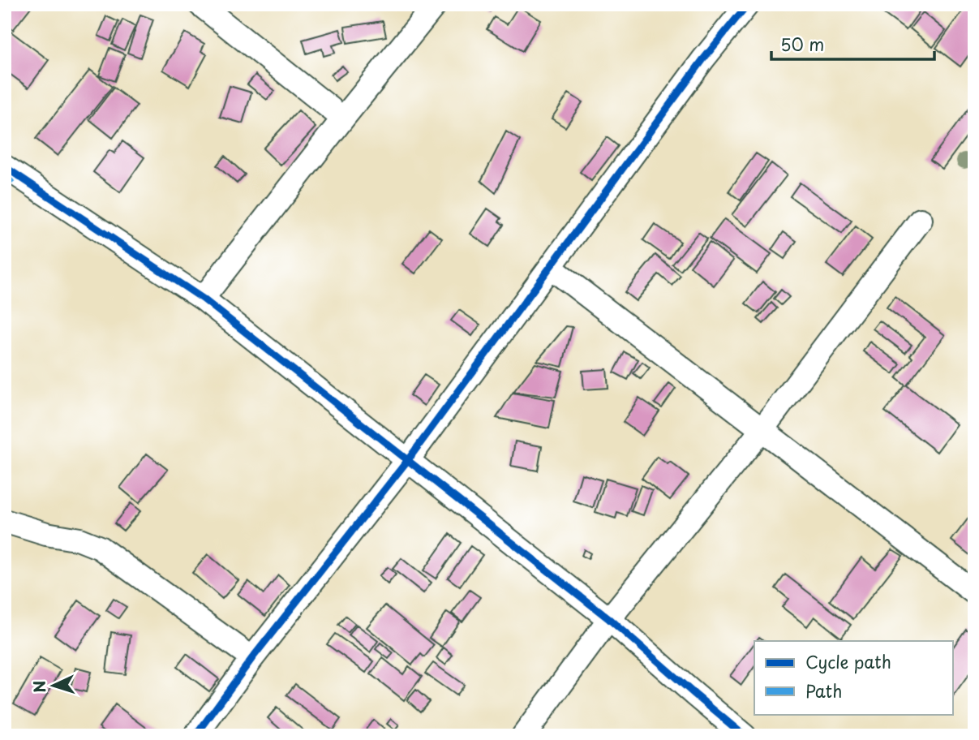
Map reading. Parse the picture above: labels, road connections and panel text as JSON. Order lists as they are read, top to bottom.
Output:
{
  "legend": ["Cycle path", "Path"],
  "scale_bar": "50 m",
  "north": "left"
}
